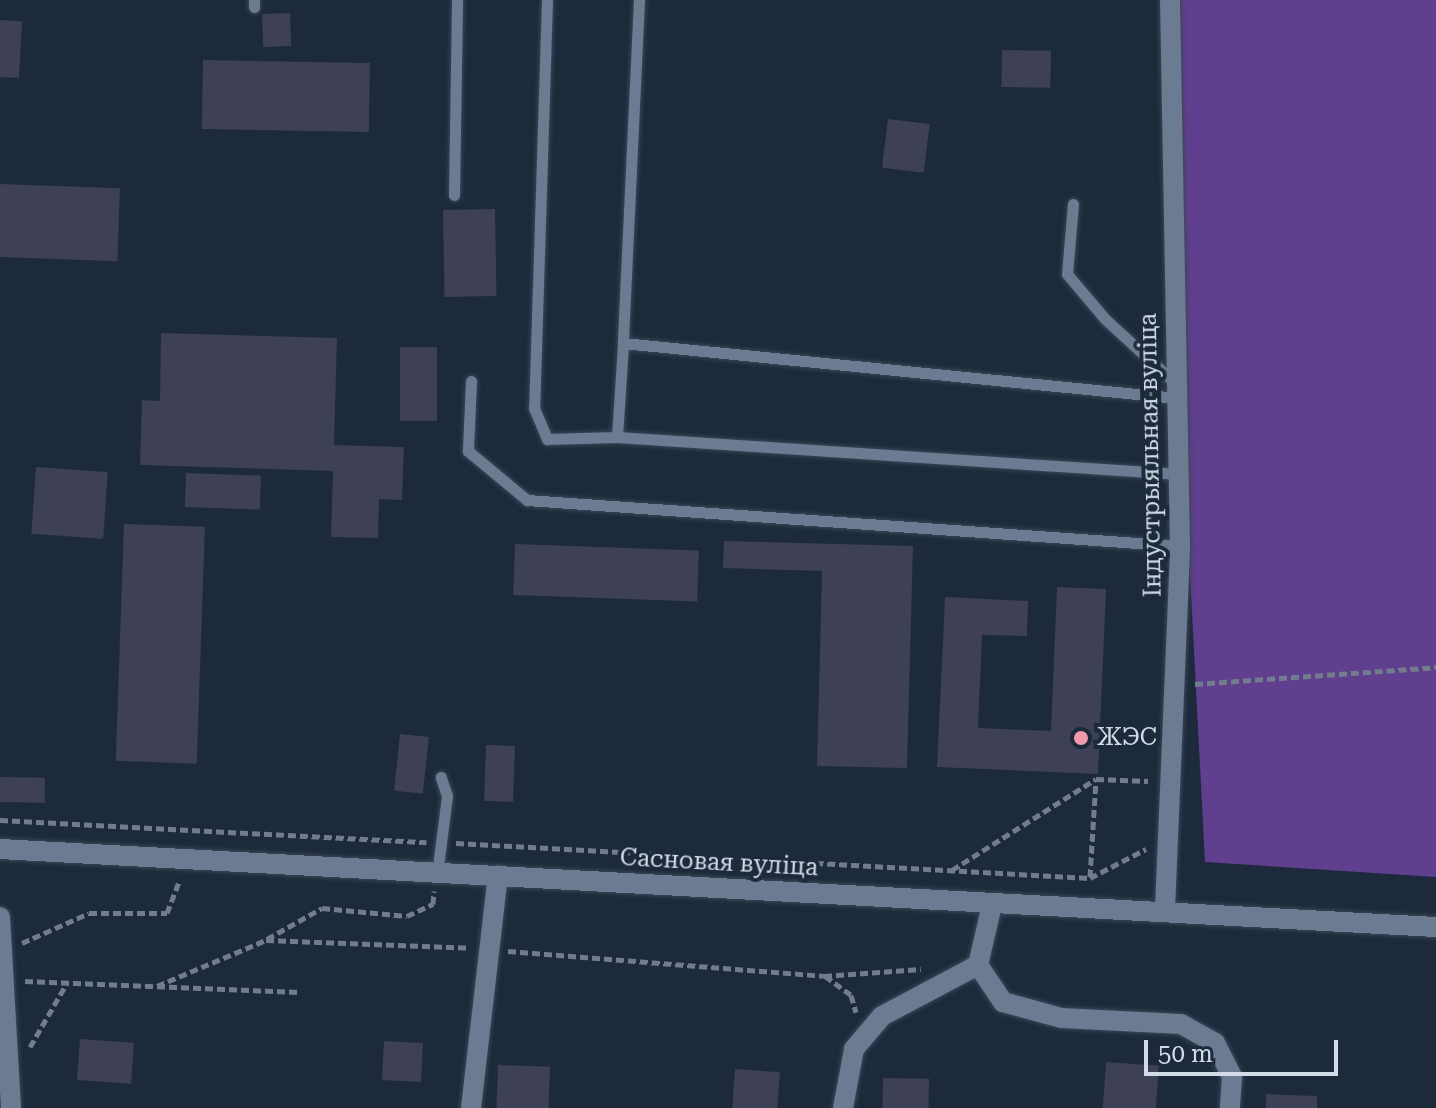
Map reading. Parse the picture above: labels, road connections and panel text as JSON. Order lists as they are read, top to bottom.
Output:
{
  "streets": {
    "street": ["Індустрыяльная вуліца", "Сасновая вуліца"]
  },
  "crossings": [
    ["Індустрыяльная вуліца", "Сасновая вуліца"]
  ],
  "places": ["ЖЭС"],
  "scale_bar": "50 m"
}
